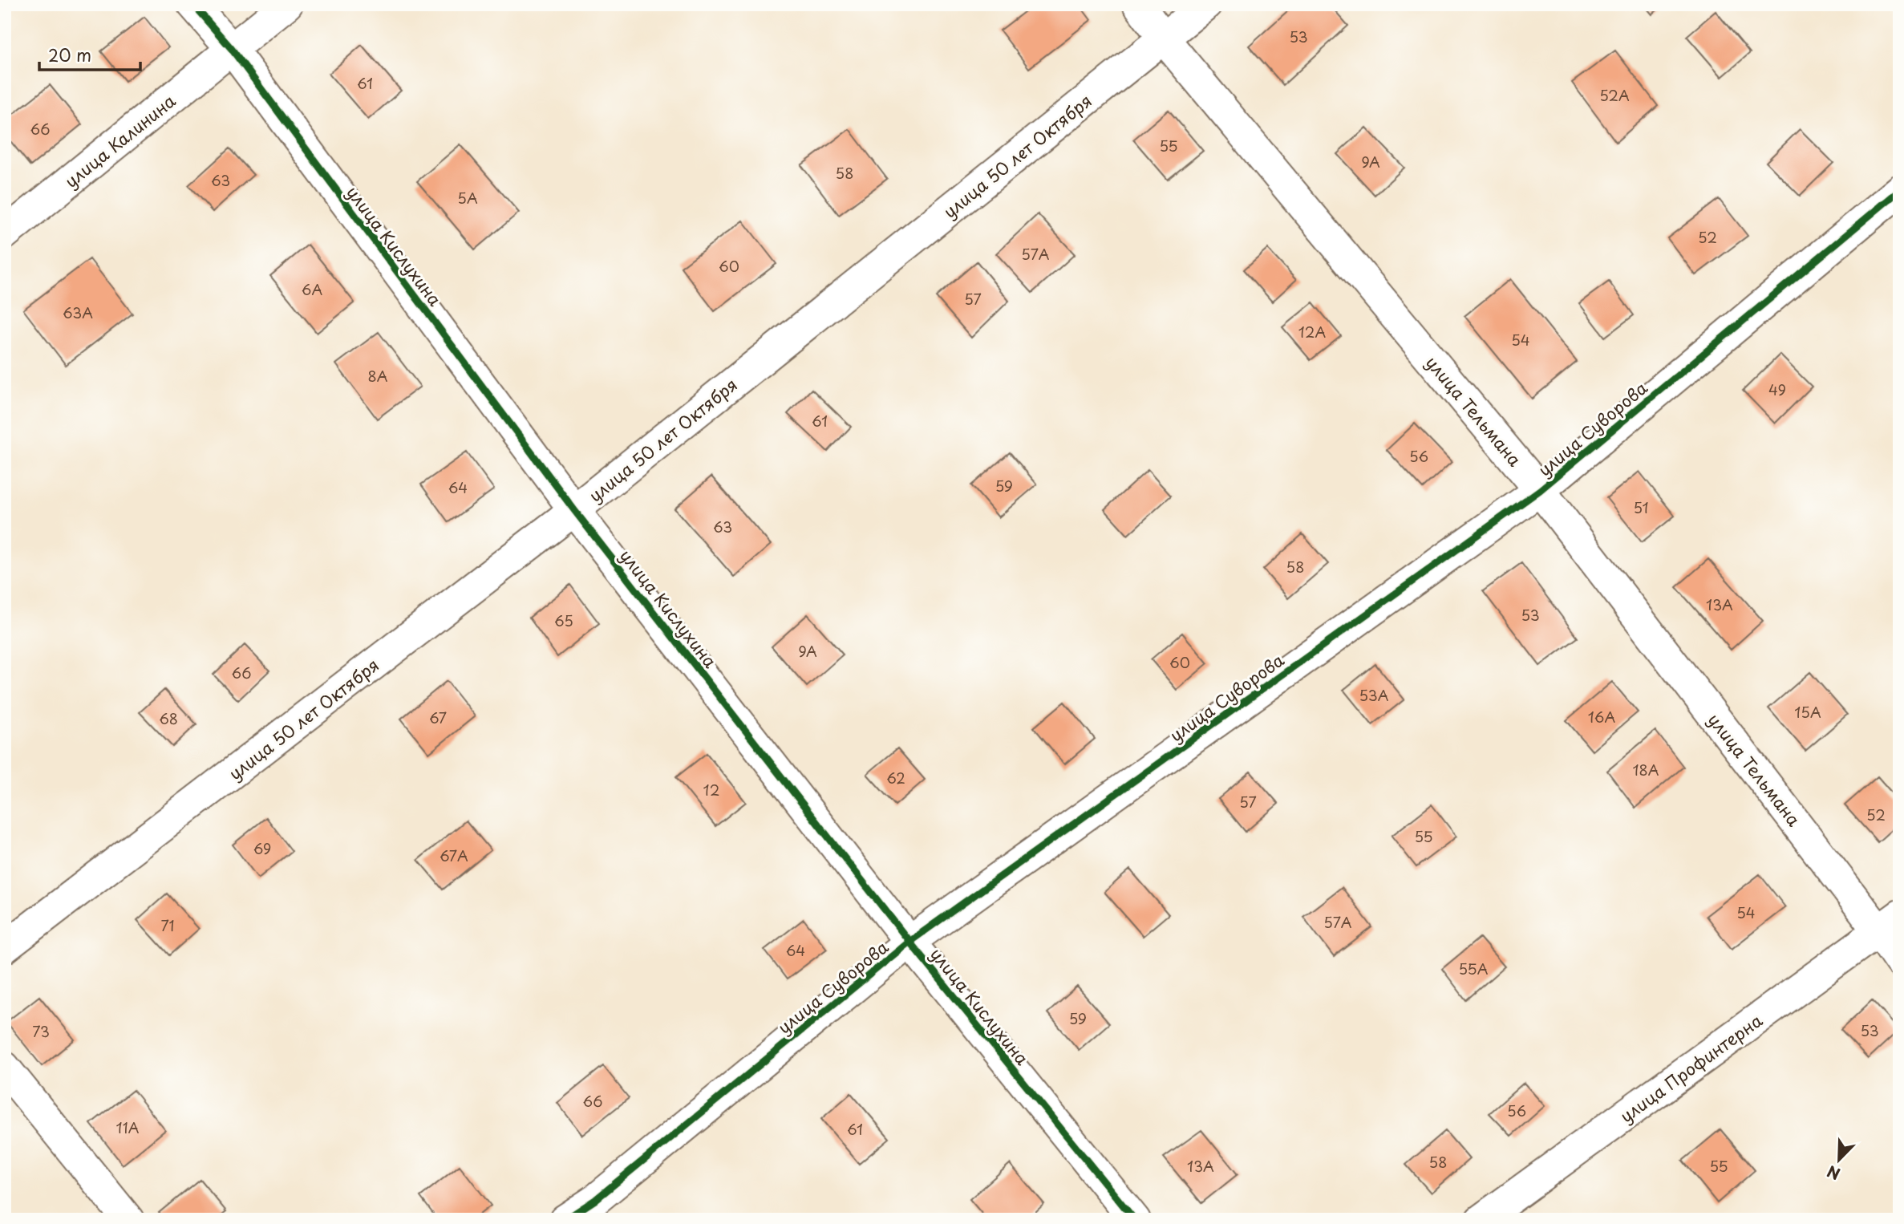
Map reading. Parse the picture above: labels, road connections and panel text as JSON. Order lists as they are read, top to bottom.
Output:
{
  "streets": {
    "street": [
      "улица Калинина",
      "улица 50 лет Октября",
      "улица Кислухина",
      "улица Тельмана",
      "улица Суворова",
      "улица Профинтерна"
    ]
  },
  "crossings": [
    ["улица Калинина", "улица Кислухина"],
    ["улица 50 лет Октября", "улица Кислухина"],
    ["улица 50 лет Октября", "улица Тельмана"],
    ["улица Кислухина", "улица Суворова"],
    ["улица Тельмана", "улица Суворова"],
    ["улица Тельмана", "улица Профинтерна"]
  ],
  "house_numbers": [
    "53",
    "61",
    "52А",
    "66",
    "55",
    "9А",
    "58",
    "63",
    "5А",
    "52",
    "57А",
    "60",
    "6А",
    "57",
    "63А",
    "12А",
    "54",
    "8А",
    "49",
    "61",
    "56",
    "59",
    "64",
    "51",
    "63",
    "58",
    "13А",
    "53",
    "65",
    "9А",
    "60",
    "66",
    "53А",
    "15А",
    "16А",
    "67",
    "68",
    "18А",
    "62",
    "12",
    "57",
    "52",
    "55",
    "69",
    "67А",
    "54",
    "57А",
    "71",
    "64",
    "55А",
    "59",
    "53",
    "73",
    "66",
    "56",
    "11А",
    "61",
    "58",
    "13А",
    "55"
  ],
  "scale_bar": "20 m",
  "north": "bottom left"
}
